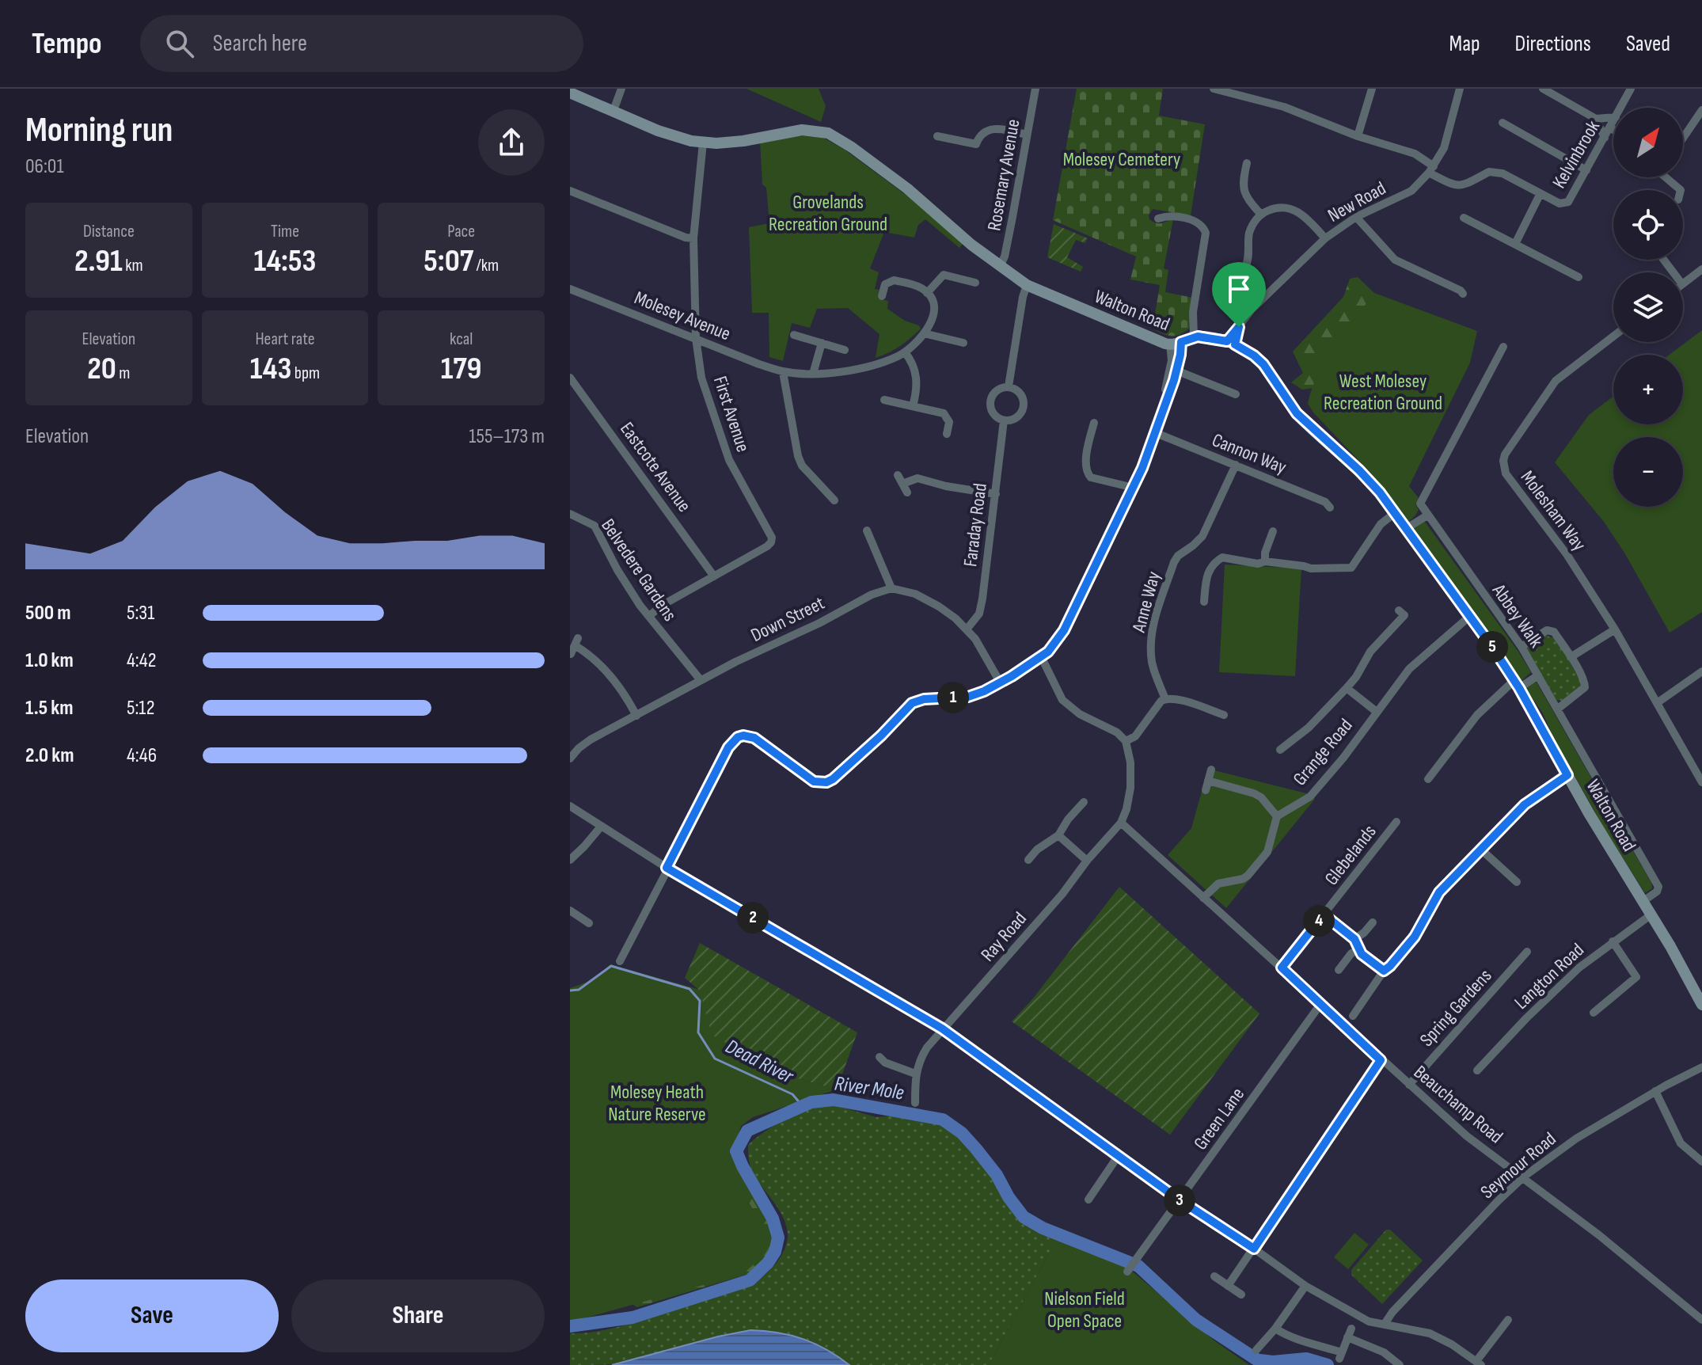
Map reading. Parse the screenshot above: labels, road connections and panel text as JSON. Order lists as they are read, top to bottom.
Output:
{
  "streets": {
    "main road": ["Walton Road"],
    "street": [
      "Kelvinbrook",
      "Rosemary Avenue",
      "New Road",
      "Molesey Avenue",
      "First Avenue",
      "Cannon Way",
      "Eastcote Avenue",
      "Molesham Way",
      "Faraday Road",
      "Belvedere Gardens",
      "Anne Way",
      "Abbey Walk",
      "Down Street",
      "Grange Road",
      "Glebelands",
      "Ray Road",
      "Langton Road",
      "Spring Gardens",
      "Beauchamp Road",
      "Green Lane",
      "Seymour Road"
    ]
  },
  "crossings": [
    ["Kelvinbrook", "New Road"],
    ["Rosemary Avenue", "Walton Road"],
    ["New Road", "Walton Road"],
    ["Walton Road", "First Avenue"],
    ["Walton Road", "Abbey Walk"],
    ["Walton Road", "Grange Road"],
    ["Walton Road", "Langton Road"],
    ["Molesey Avenue", "First Avenue"],
    ["First Avenue", "Eastcote Avenue"],
    ["First Avenue", "Belvedere Gardens"],
    ["Cannon Way", "Anne Way"],
    ["Belvedere Gardens", "Down Street"],
    ["Glebelands", "Beauchamp Road"],
    ["Ray Road", "Beauchamp Road"],
    ["Spring Gardens", "Beauchamp Road"],
    ["Beauchamp Road", "Green Lane"],
    ["Beauchamp Road", "Seymour Road"]
  ],
  "water": ["Dead River", "River Mole"],
  "parks": [
    "Molesey Cemetery",
    "Grovelands Recreation Ground",
    "West Molesey Recreation Ground",
    "Molesey Heath Nature Reserve",
    "Nielson Field Open Space"
  ],
  "north": "top right",
  "page": {
    "header": "Tempo",
    "search": "Search here",
    "nav": ["Map", "Directions", "Saved"],
    "heading": ["Morning run", "06:01"],
    "map_buttons": ["+", "−"],
    "stats": [
      ["Distance", "2.91 km"],
      ["Time", "14:53"],
      ["Pace", "5:07 /km"],
      ["Elevation", "20 m"],
      ["Heart rate", "143 bpm"],
      ["kcal", "179"]
    ],
    "chart": ["Elevation", "155–173 m"],
    "list": [
      {
        "name": "500 m",
        "note": "5:31"
      },
      {
        "name": "1.0 km",
        "note": "4:42"
      },
      {
        "name": "1.5 km",
        "note": "5:12"
      },
      {
        "name": "2.0 km",
        "note": "4:46"
      }
    ],
    "pins": [
      "5",
      "1",
      "2",
      "4",
      "3"
    ],
    "buttons": ["Save", "Share"]
  }
}
